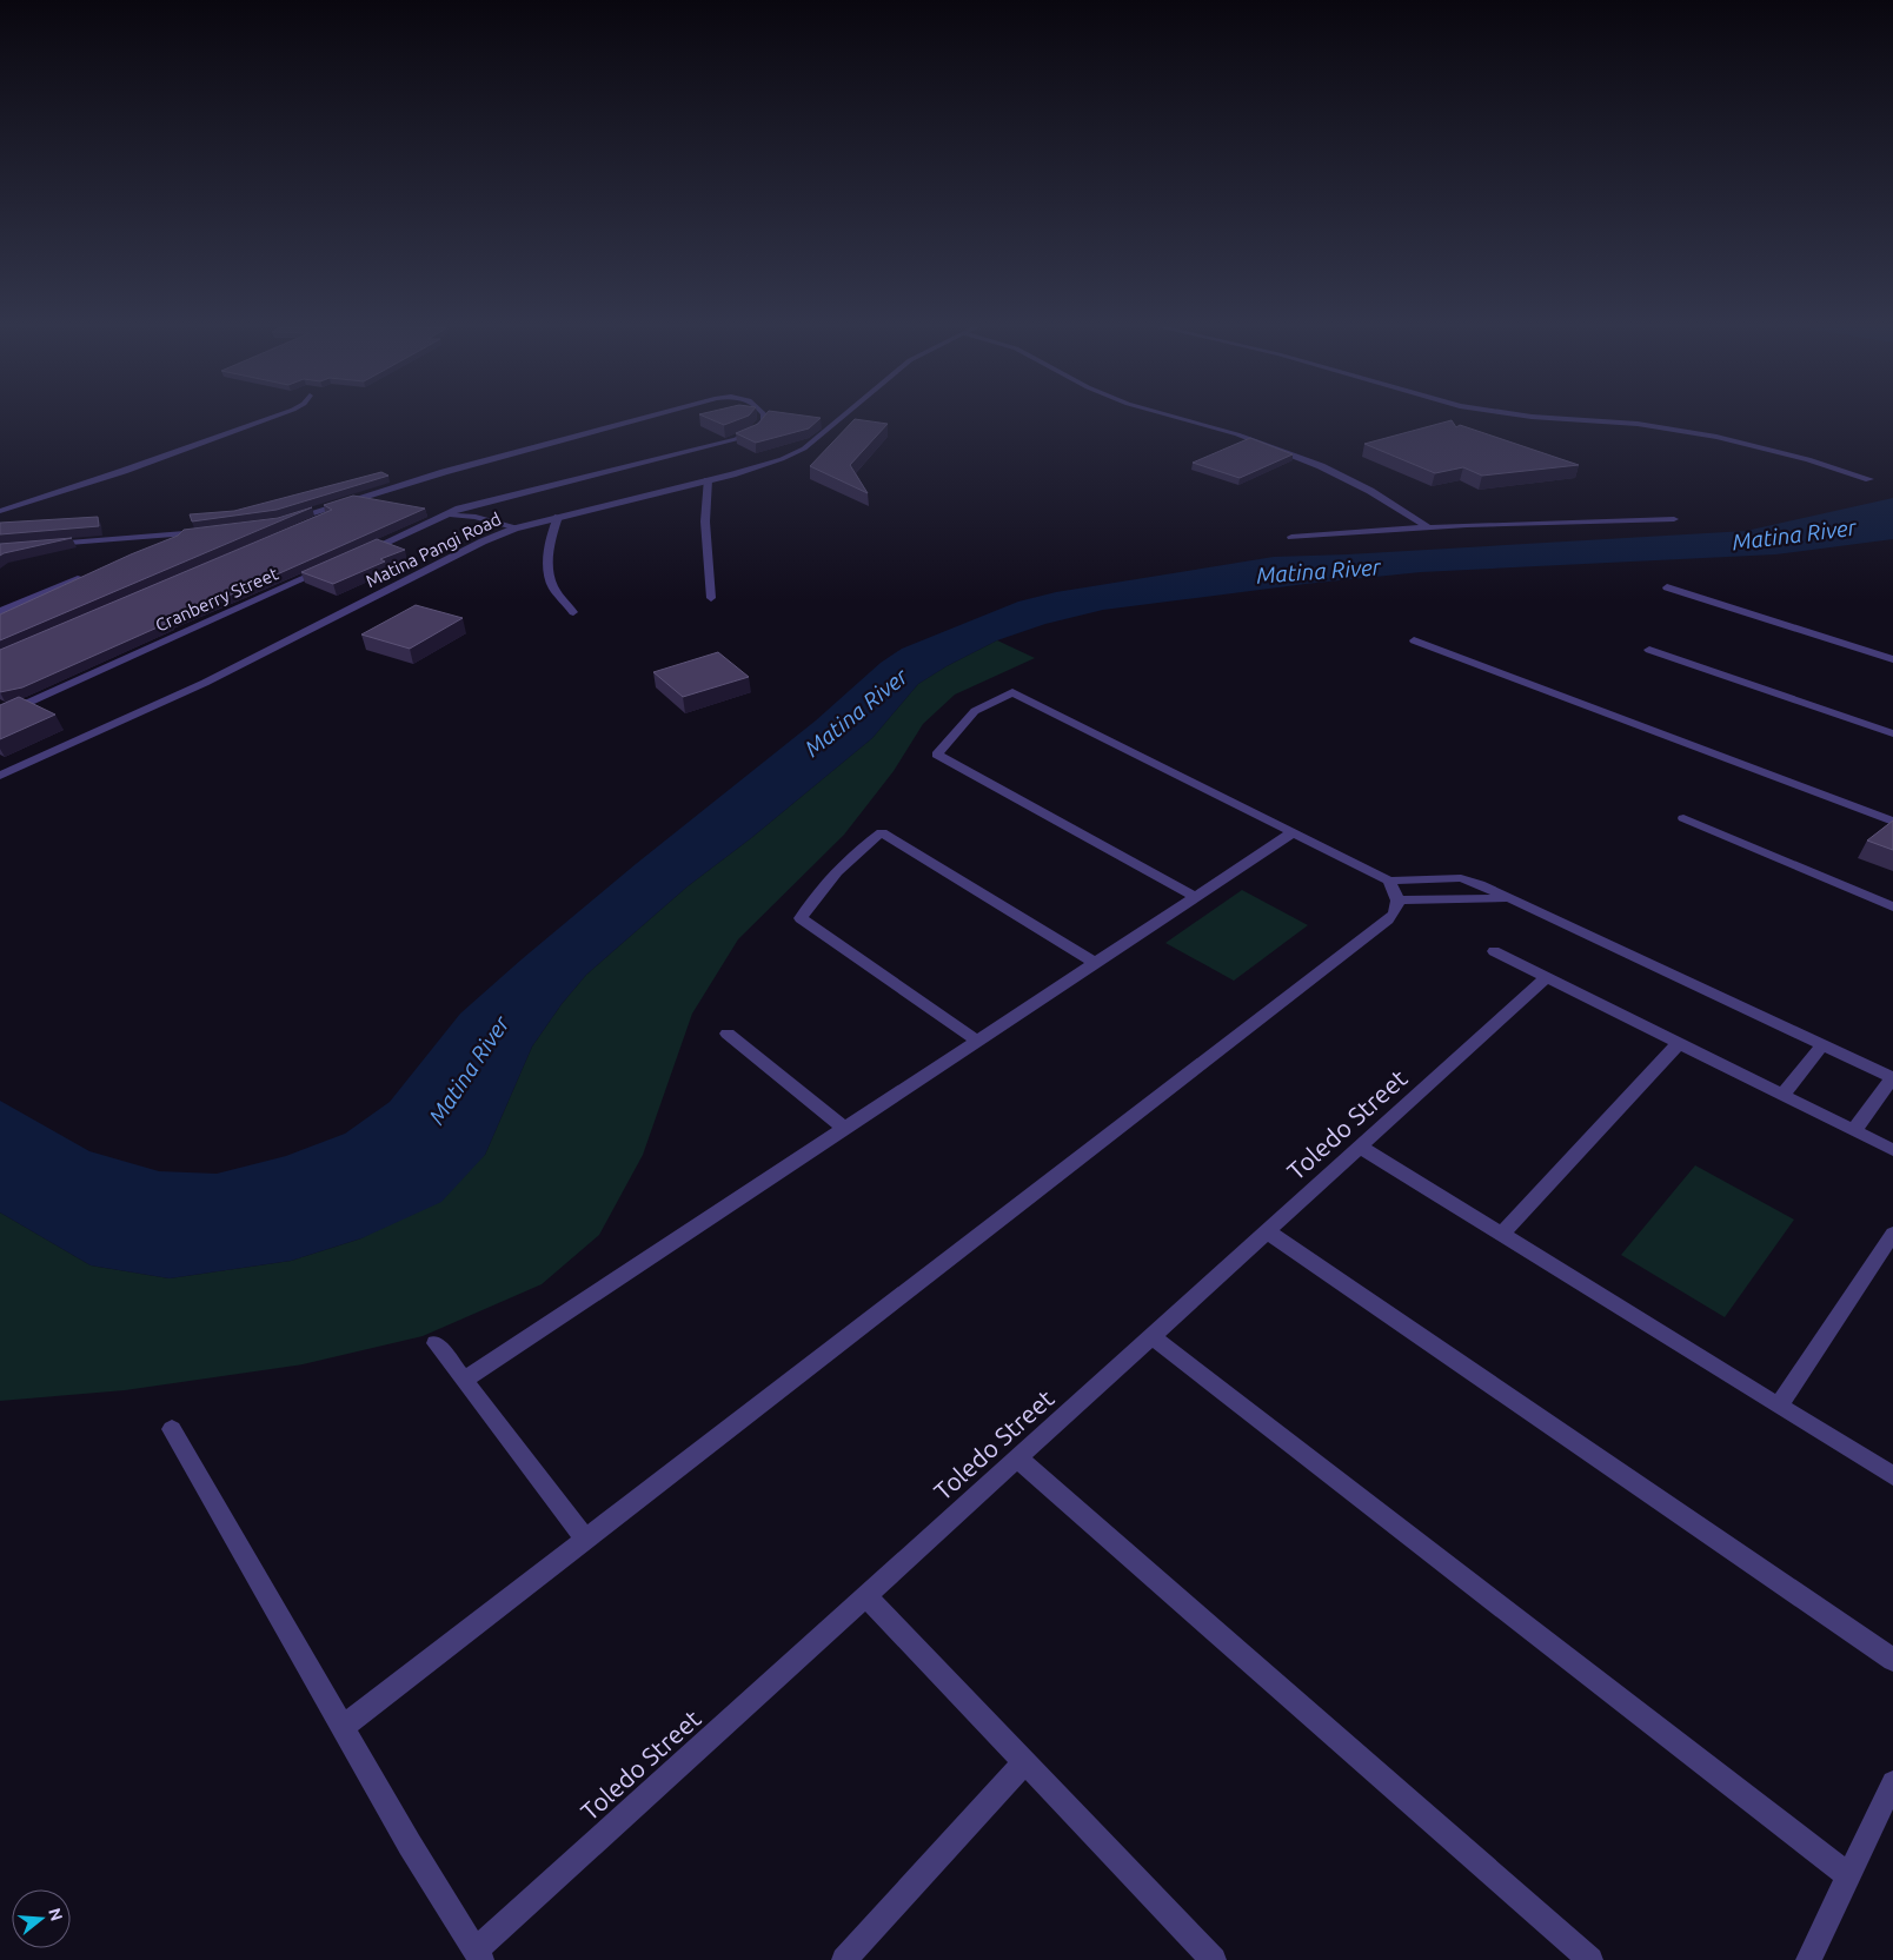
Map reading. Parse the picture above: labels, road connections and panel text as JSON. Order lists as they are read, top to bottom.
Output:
{
  "streets": {
    "street": ["Matina Pangi Road", "Cranberry Street", "Toledo Street"]
  },
  "water": ["Matina River"],
  "north": "right"
}
